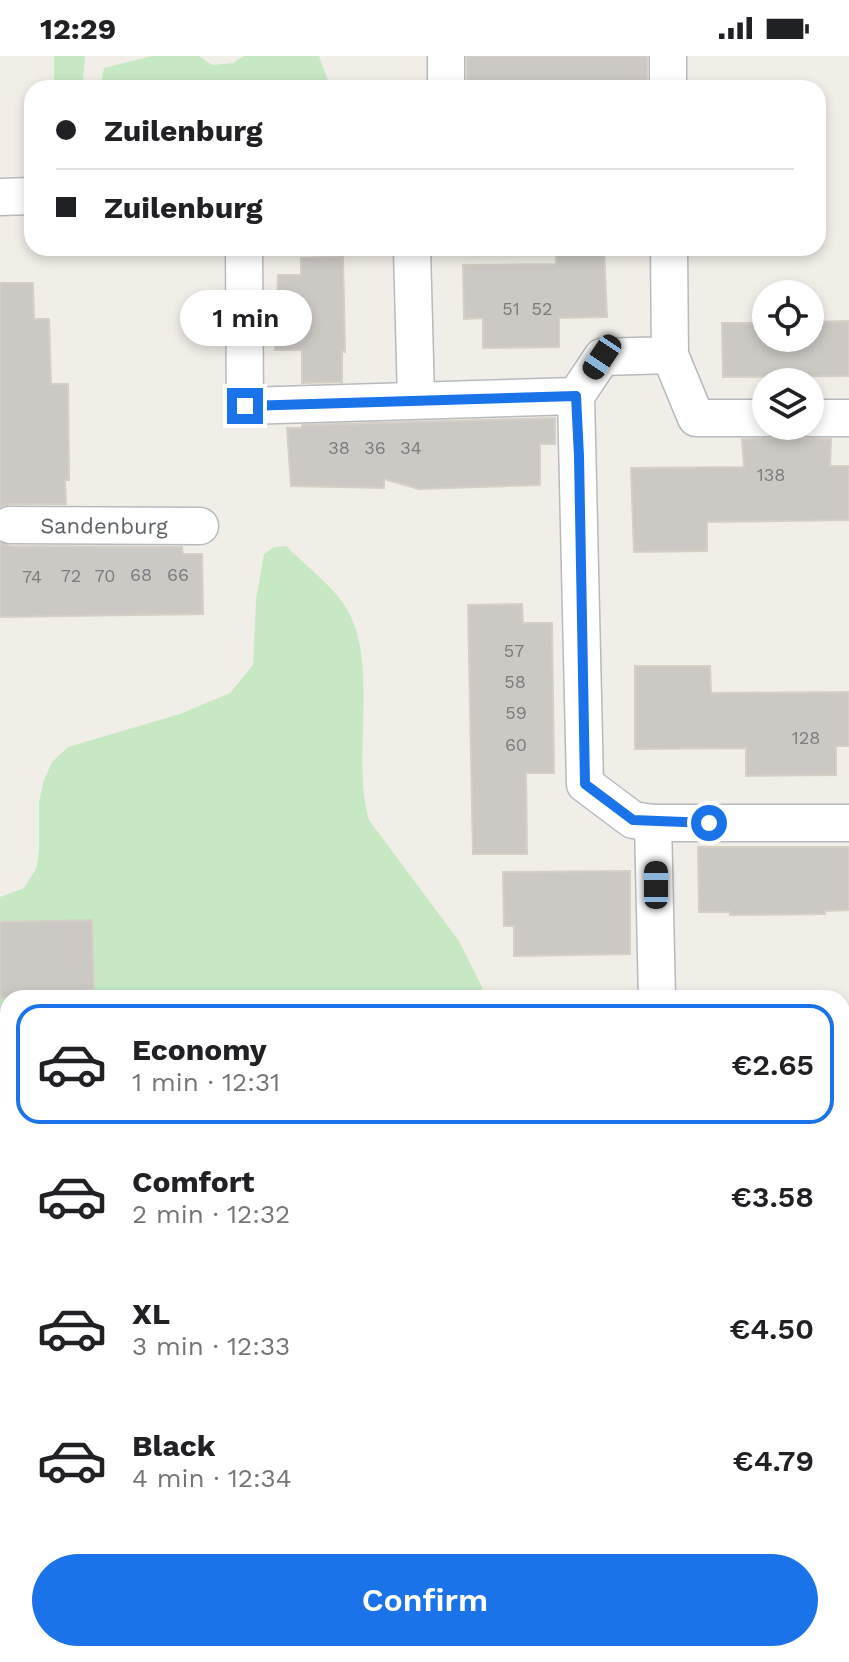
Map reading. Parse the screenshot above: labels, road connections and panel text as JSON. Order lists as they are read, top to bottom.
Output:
{
  "streets": {
    "street": ["Sandenburg"]
  },
  "house_numbers": [
    "51",
    "52",
    "38",
    "36",
    "34",
    "138",
    "68",
    "66",
    "72",
    "70",
    "74",
    "57",
    "58",
    "59",
    "128",
    "60"
  ],
  "page": {
    "status": "12:29",
    "banner": ["Zuilenburg", "Zuilenburg"],
    "bubble": "1 min",
    "list": [
      {
        "name": "Economy",
        "note": "1 min · 12:31",
        "value": "€2.65"
      },
      {
        "name": "Comfort",
        "note": "2 min · 12:32",
        "value": "€3.58"
      },
      {
        "name": "XL",
        "note": "3 min · 12:33",
        "value": "€4.50"
      },
      {
        "name": "Black",
        "note": "4 min · 12:34",
        "value": "€4.79"
      }
    ],
    "buttons": "Confirm"
  }
}
